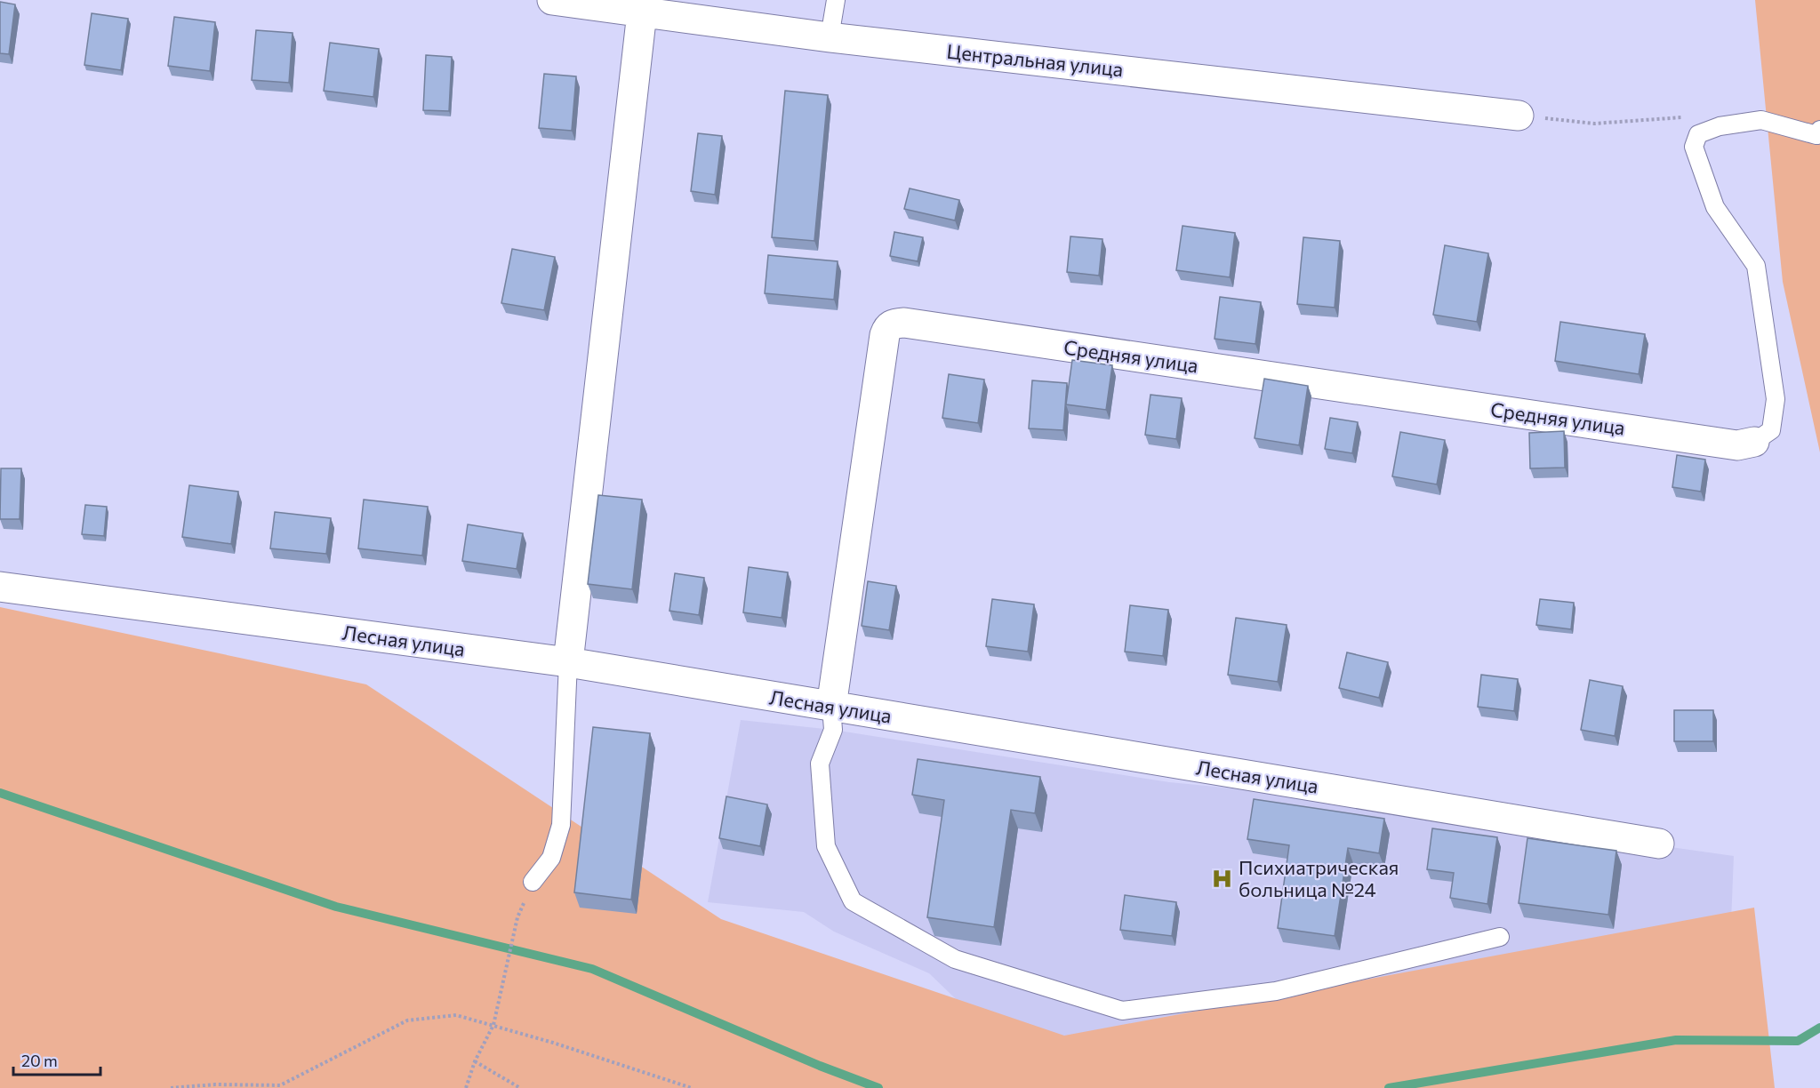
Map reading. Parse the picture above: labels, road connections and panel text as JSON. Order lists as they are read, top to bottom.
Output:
{
  "streets": {
    "street": ["Центральная улица", "Средняя улица", "Лесная улица"]
  },
  "crossings": [
    ["Средняя улица", "Лесная улица"]
  ],
  "places": {
    "hospital": ["Психиатрическая больница №24"]
  },
  "scale_bar": "20 m"
}
